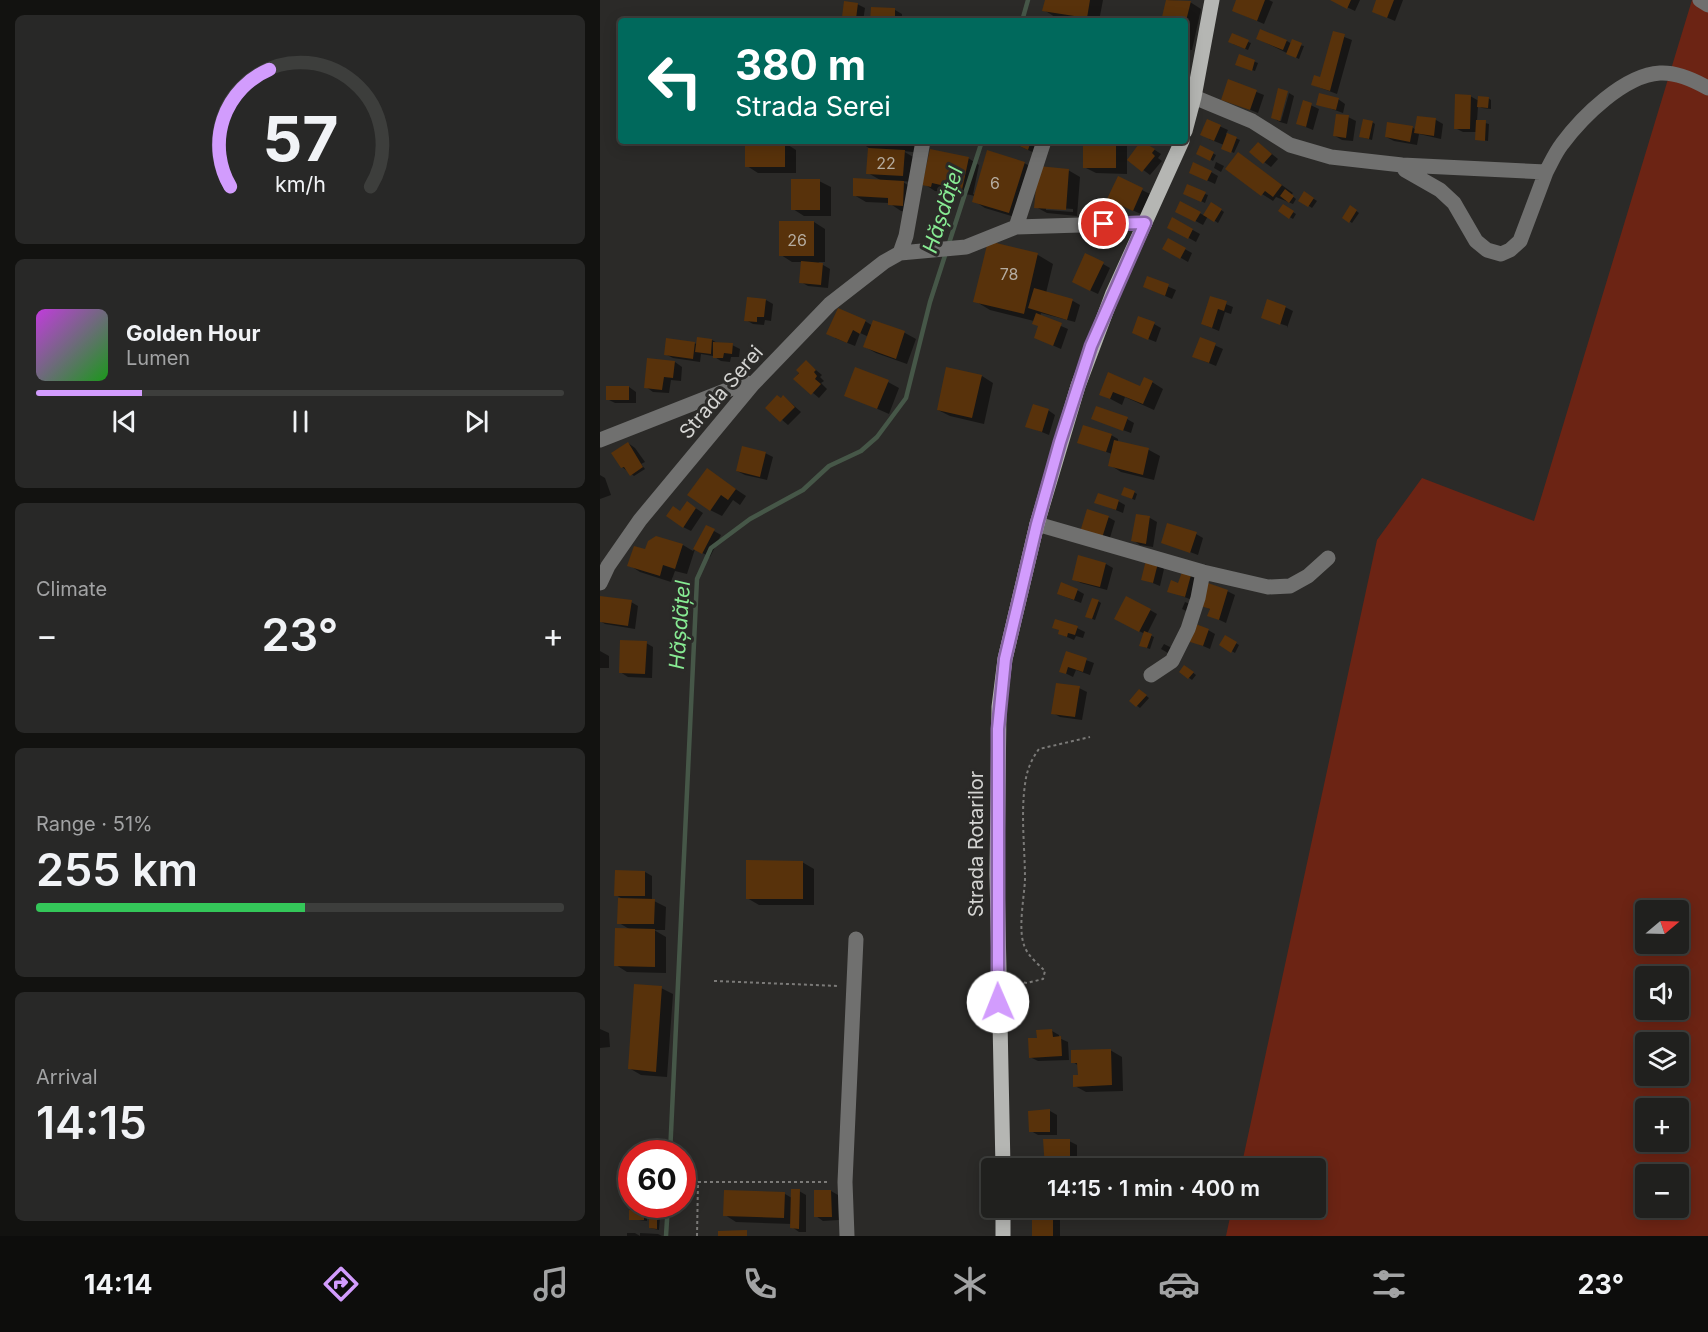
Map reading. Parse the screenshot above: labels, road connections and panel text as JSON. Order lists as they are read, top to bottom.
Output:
{
  "streets": {
    "main road": ["Strada Rotarilor"],
    "street": ["Strada Serei"]
  },
  "crossings": [
    ["Strada Serei", "Strada Rotarilor"]
  ],
  "water": ["Hășdățel"],
  "house_numbers": [
    "22",
    "6",
    "26",
    "78"
  ],
  "north": "right",
  "page": {
    "turn": ["380 m", "Strada Serei"],
    "song": ["Golden Hour", "Lumen"],
    "tile": [
      "Climate",
      ["Range · 51%", "255 km"],
      ["Arrival", "14:15"]
    ],
    "heat": ["−", "23°", "+"],
    "map_buttons": ["+", "−"],
    "limit": "60",
    "trip": "14:15 · 1 min · 400 m",
    "tabs": ["14:14", "23°"],
    "gauge": ["57", "km/h"]
  }
}
